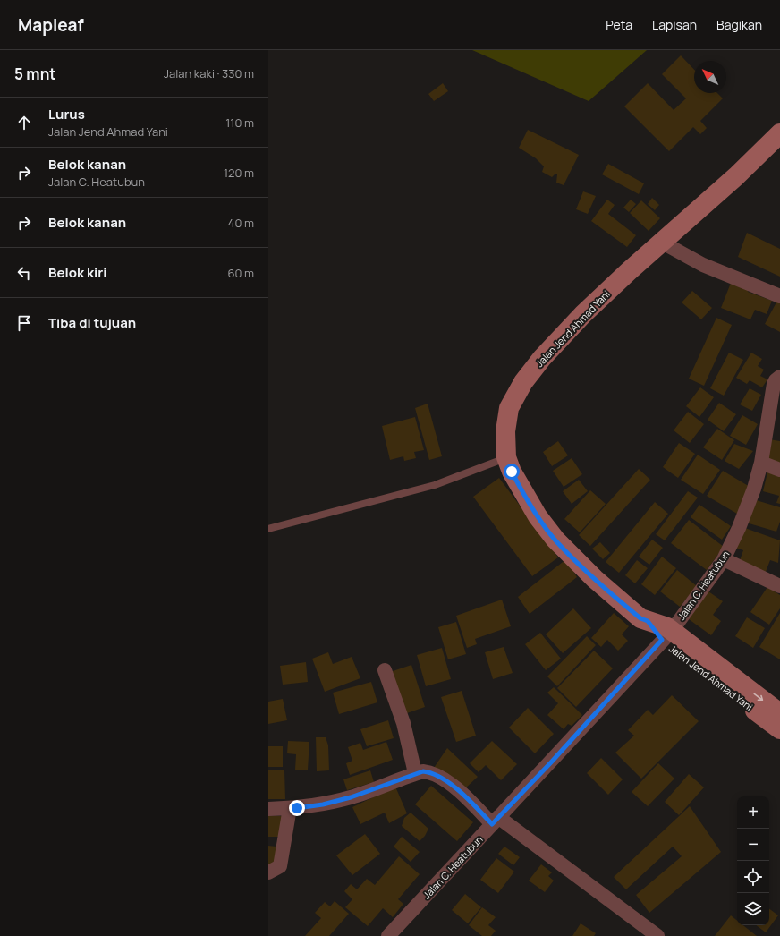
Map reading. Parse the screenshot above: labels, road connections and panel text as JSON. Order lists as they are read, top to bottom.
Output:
{
  "streets": {
    "main road": ["Jalan Jend Ahmad Yani"],
    "street": ["Jalan C. Heatubun"]
  },
  "crossings": [
    ["Jalan Jend Ahmad Yani", "Jalan C. Heatubun"]
  ],
  "north": "top left",
  "page": {
    "header": "Mapleaf",
    "nav": ["Peta", "Lapisan", "Bagikan"],
    "heading": ["5 mnt", "Jalan kaki · 330 m"],
    "list": [
      ["Lurus", "Jalan Jend Ahmad Yani", "110 m"],
      ["Belok kanan", "Jalan C. Heatubun", "120 m"],
      ["Belok kanan", "40 m"],
      ["Belok kiri", "60 m"],
      "Tiba di tujuan"
    ],
    "map_buttons": ["+", "−"]
  }
}
